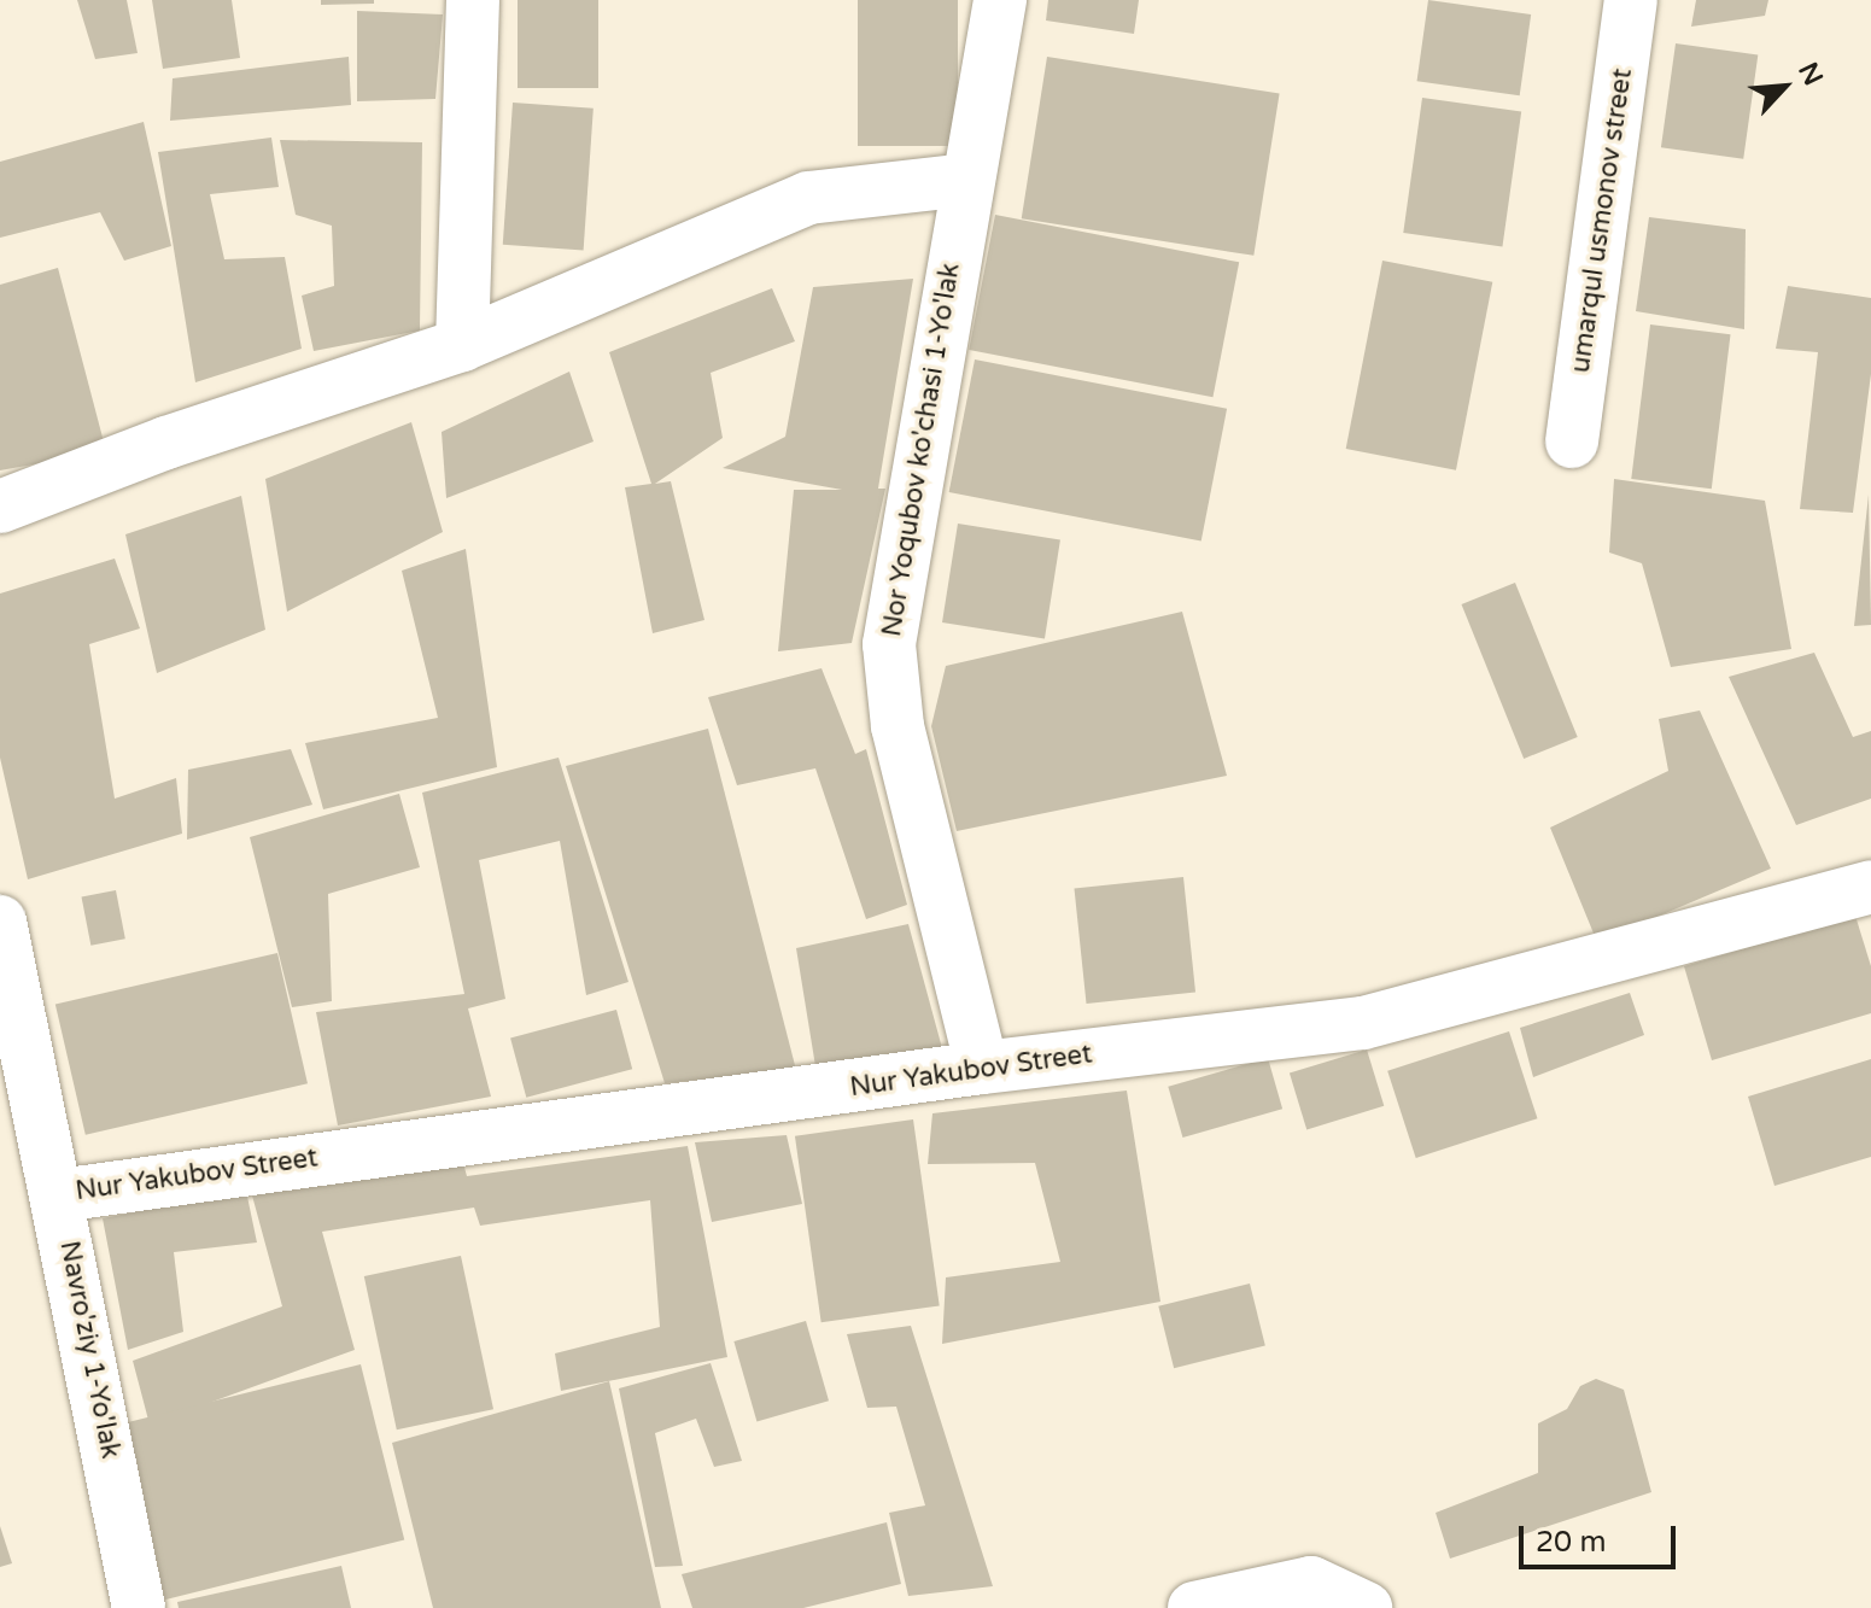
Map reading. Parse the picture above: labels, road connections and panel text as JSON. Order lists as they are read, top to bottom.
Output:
{
  "streets": {
    "street": [
      "umarqul usmonov street",
      "Nor Yoqubov ko'chasi 1-Yo'lak",
      "Nur Yakubov Street",
      "Navro'ziy 1-Yo'lak"
    ]
  },
  "crossings": [
    ["Nor Yoqubov ko'chasi 1-Yo'lak", "Nur Yakubov Street"],
    ["Nur Yakubov Street", "Navro'ziy 1-Yo'lak"]
  ],
  "scale_bar": "20 m",
  "north": "top right"
}
